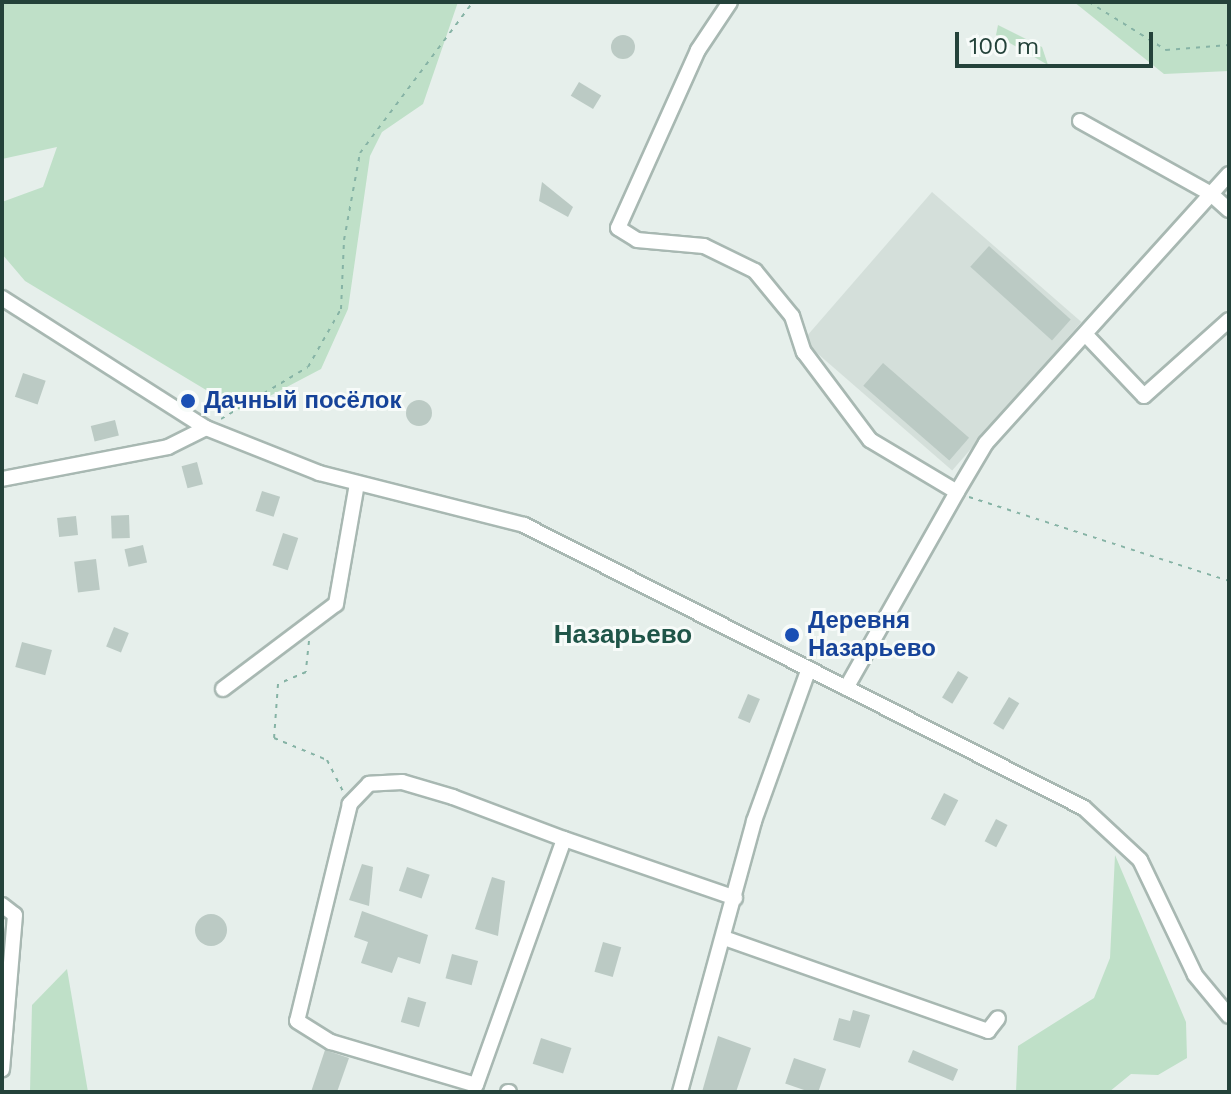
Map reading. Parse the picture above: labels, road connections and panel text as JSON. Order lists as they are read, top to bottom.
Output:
{
  "districts": ["Назарьево"],
  "places": ["Дачный посёлок", "Деревня Назарьево"],
  "scale_bar": "100 m"
}
